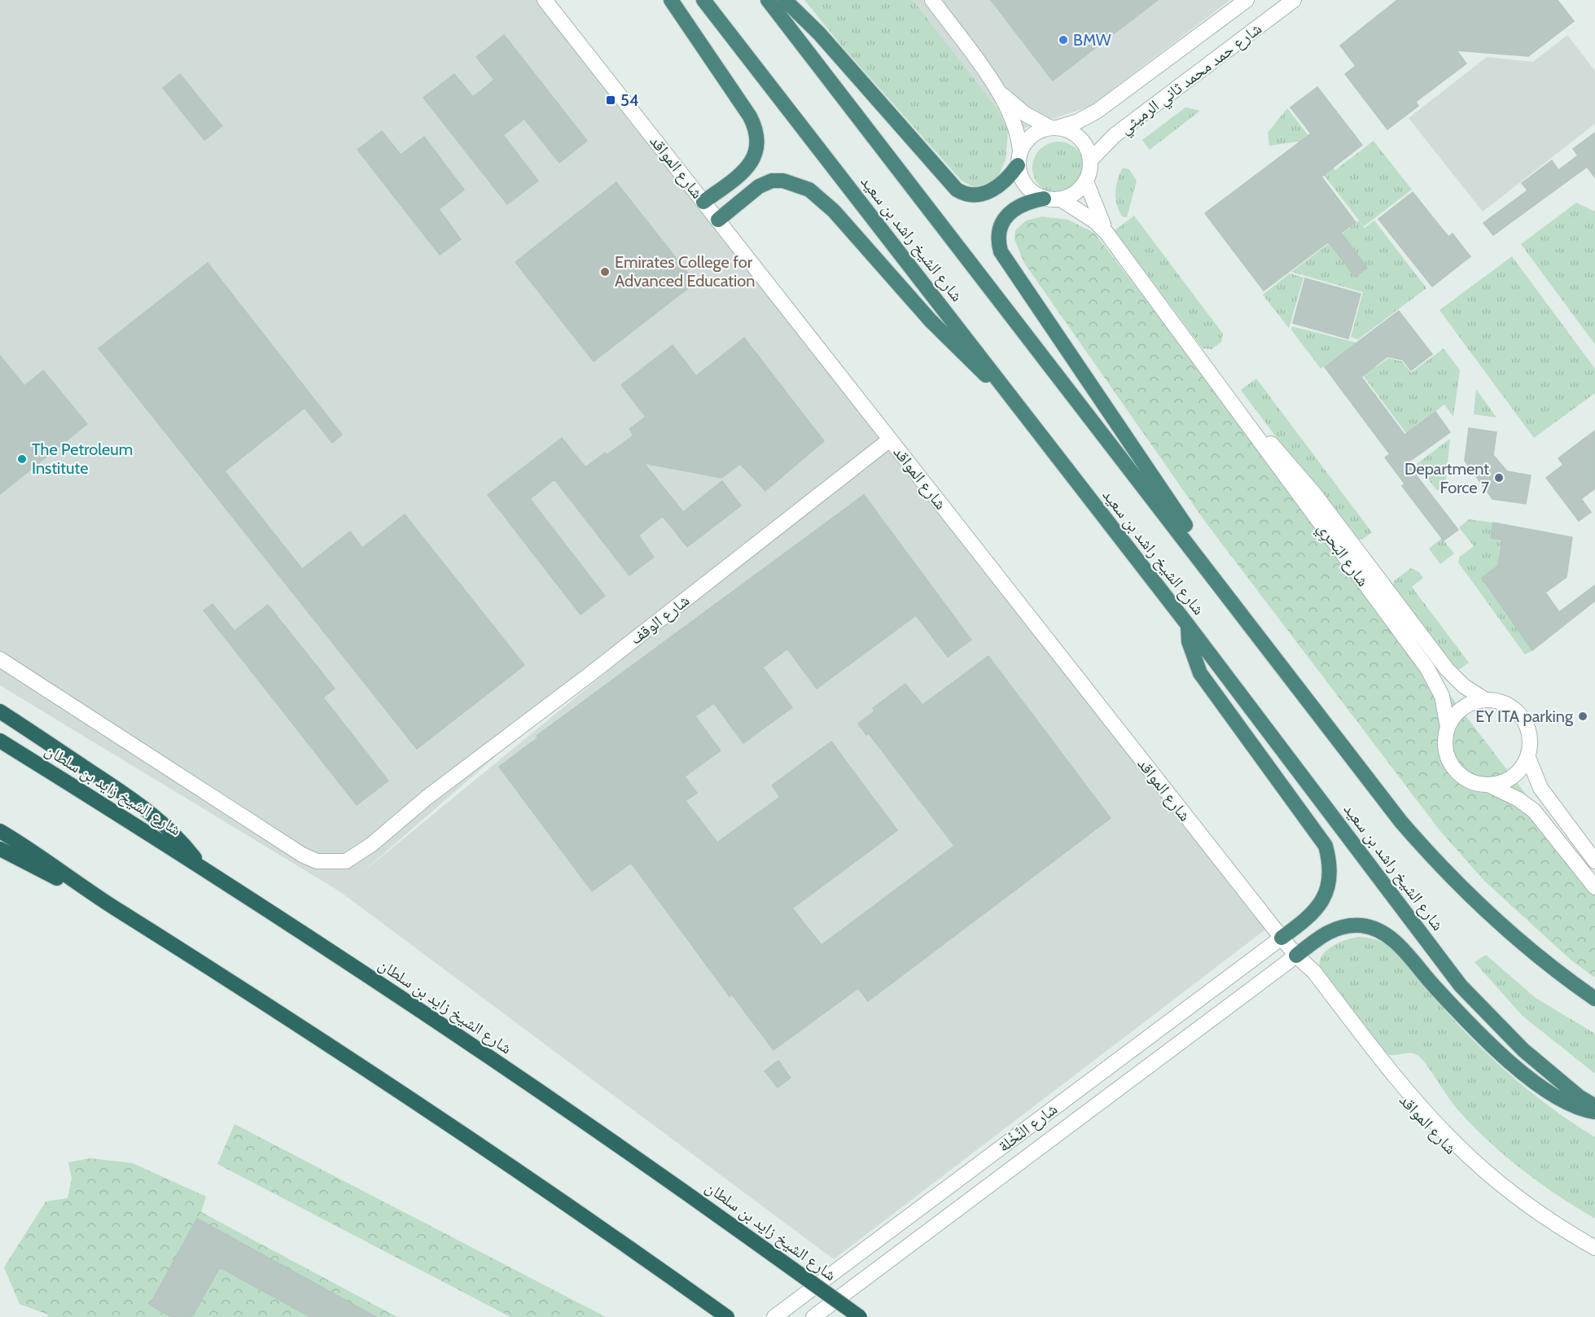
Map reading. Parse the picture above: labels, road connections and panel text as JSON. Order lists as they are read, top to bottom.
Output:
{
  "streets": {
    "highway": ["شارع الشيخ راشد بن سعيد", "شارع الشيخ زايد بن سلطان"],
    "street": [
      "شارع حمد محمد ثاني الرميثي",
      "شارع المواقد",
      "شارع البَحرِي",
      "شارع الوقف",
      "شارع النَّخْلة"
    ]
  },
  "crossings": [
    ["شارع حمد محمد ثاني الرميثي", "شارع البَحرِي"],
    ["شارع المواقد", "شارع الوقف"],
    ["شارع المواقد", "شارع النَّخْلة"]
  ],
  "places": {
    "other": [
      "BMW",
      "Emirates College for Advanced Education",
      "The Petroleum Institute",
      "Department Force 7",
      "EY ITA parking"
    ],
    "transit": ["54"]
  }
}
